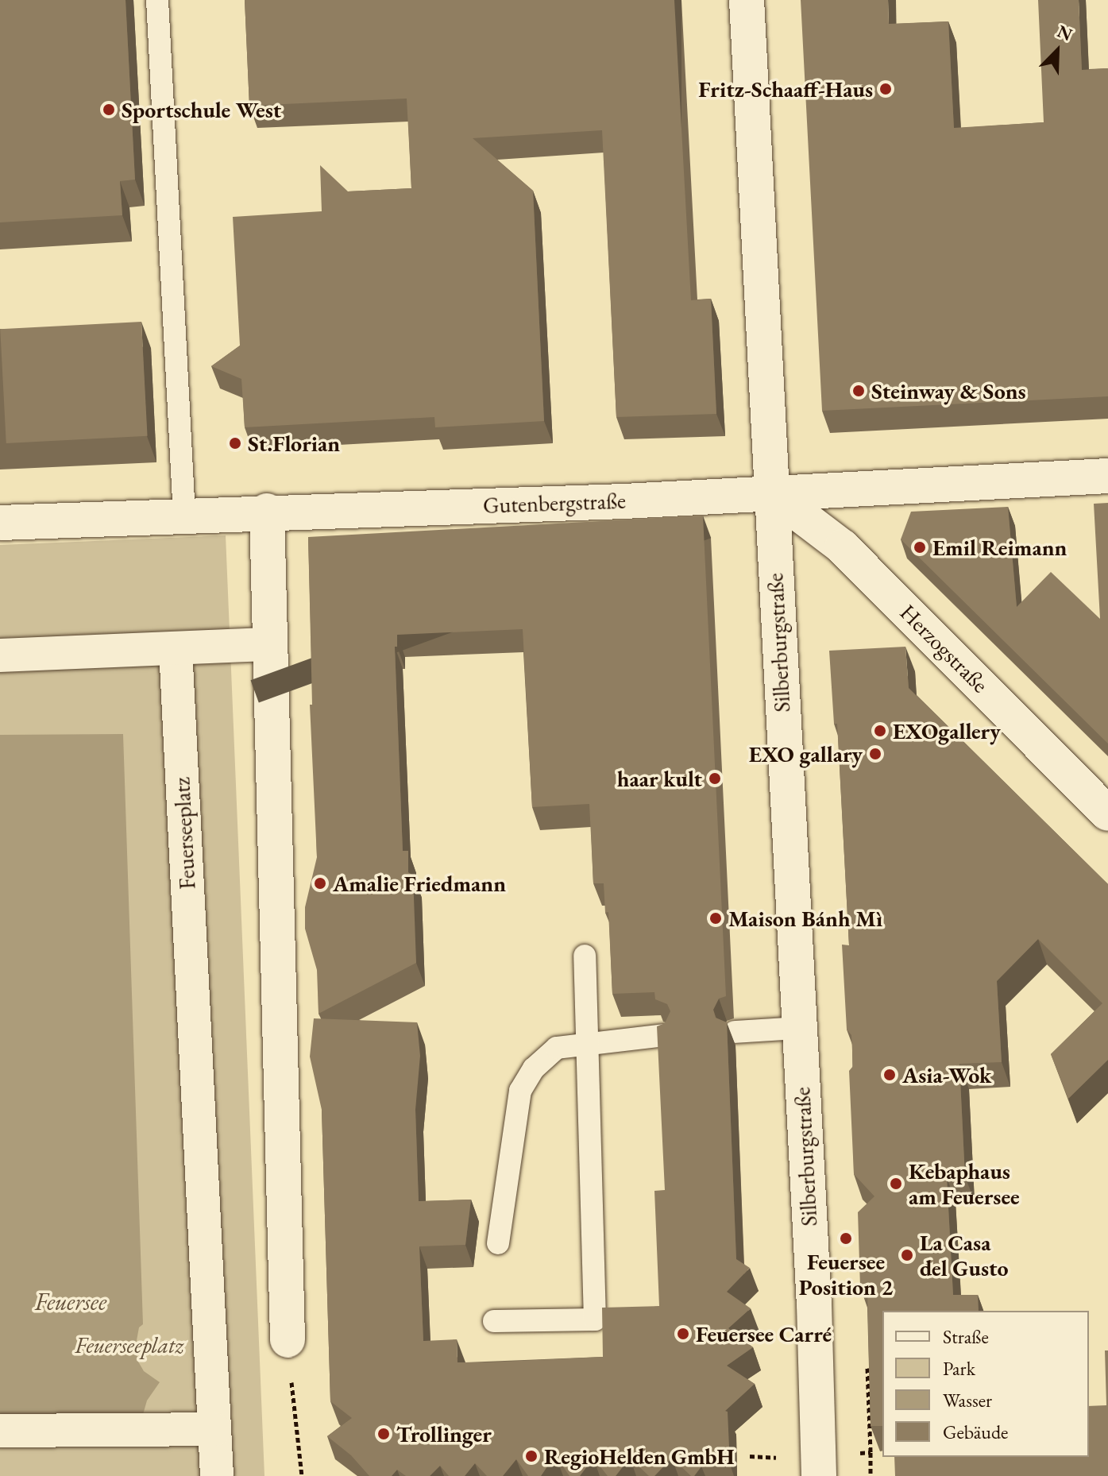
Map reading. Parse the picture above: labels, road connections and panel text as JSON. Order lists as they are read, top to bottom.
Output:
{
  "streets": {
    "street": [
      "Gutenbergstraße",
      "Silberburgstraße",
      "Herzogstraße",
      "Feuerseeplatz"
    ]
  },
  "crossings": [
    ["Gutenbergstraße", "Silberburgstraße"],
    ["Gutenbergstraße", "Herzogstraße"],
    ["Silberburgstraße", "Herzogstraße"]
  ],
  "water": ["Feuersee"],
  "parks": ["Feuerseeplatz"],
  "places": [
    "Fritz-Schaaff-Haus",
    "Sportschule West",
    "Steinway & Sons",
    "St.Florian",
    "Emil Reimann",
    "EXOgallery",
    "EXO gallary",
    "haar kult",
    "Amalie Friedmann",
    "Maison Bánh Mì",
    "Asia-Wok",
    "Kebaphaus am Feuersee",
    "Feuersee Position 2",
    "La Casa del Gusto",
    "Feuersee Carré",
    "Trollinger",
    "RegioHelden GmbH"
  ],
  "legend": [
    "Straße",
    "Park",
    "Wasser",
    "Gebäude"
  ],
  "north": "top right"
}
